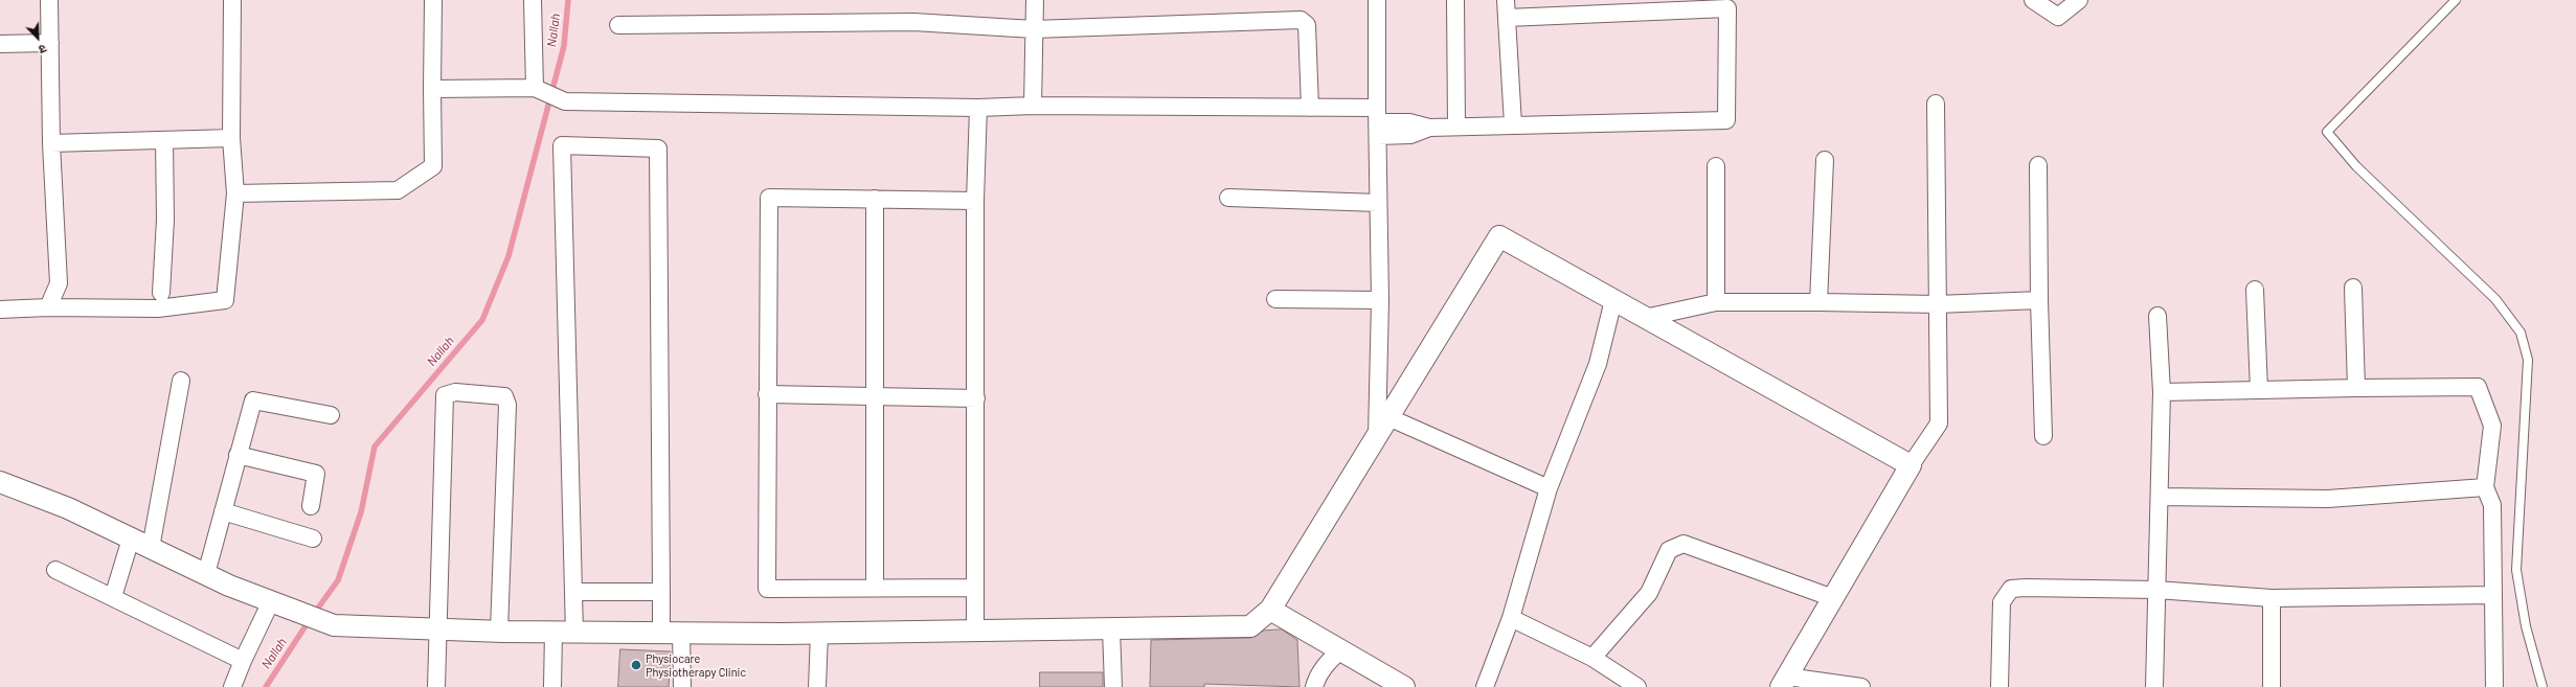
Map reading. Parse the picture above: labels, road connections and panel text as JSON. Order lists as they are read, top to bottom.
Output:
{
  "water": ["Nallah"],
  "places": ["Physiocare Physiotherapy Clinic"],
  "north": "bottom right"
}
